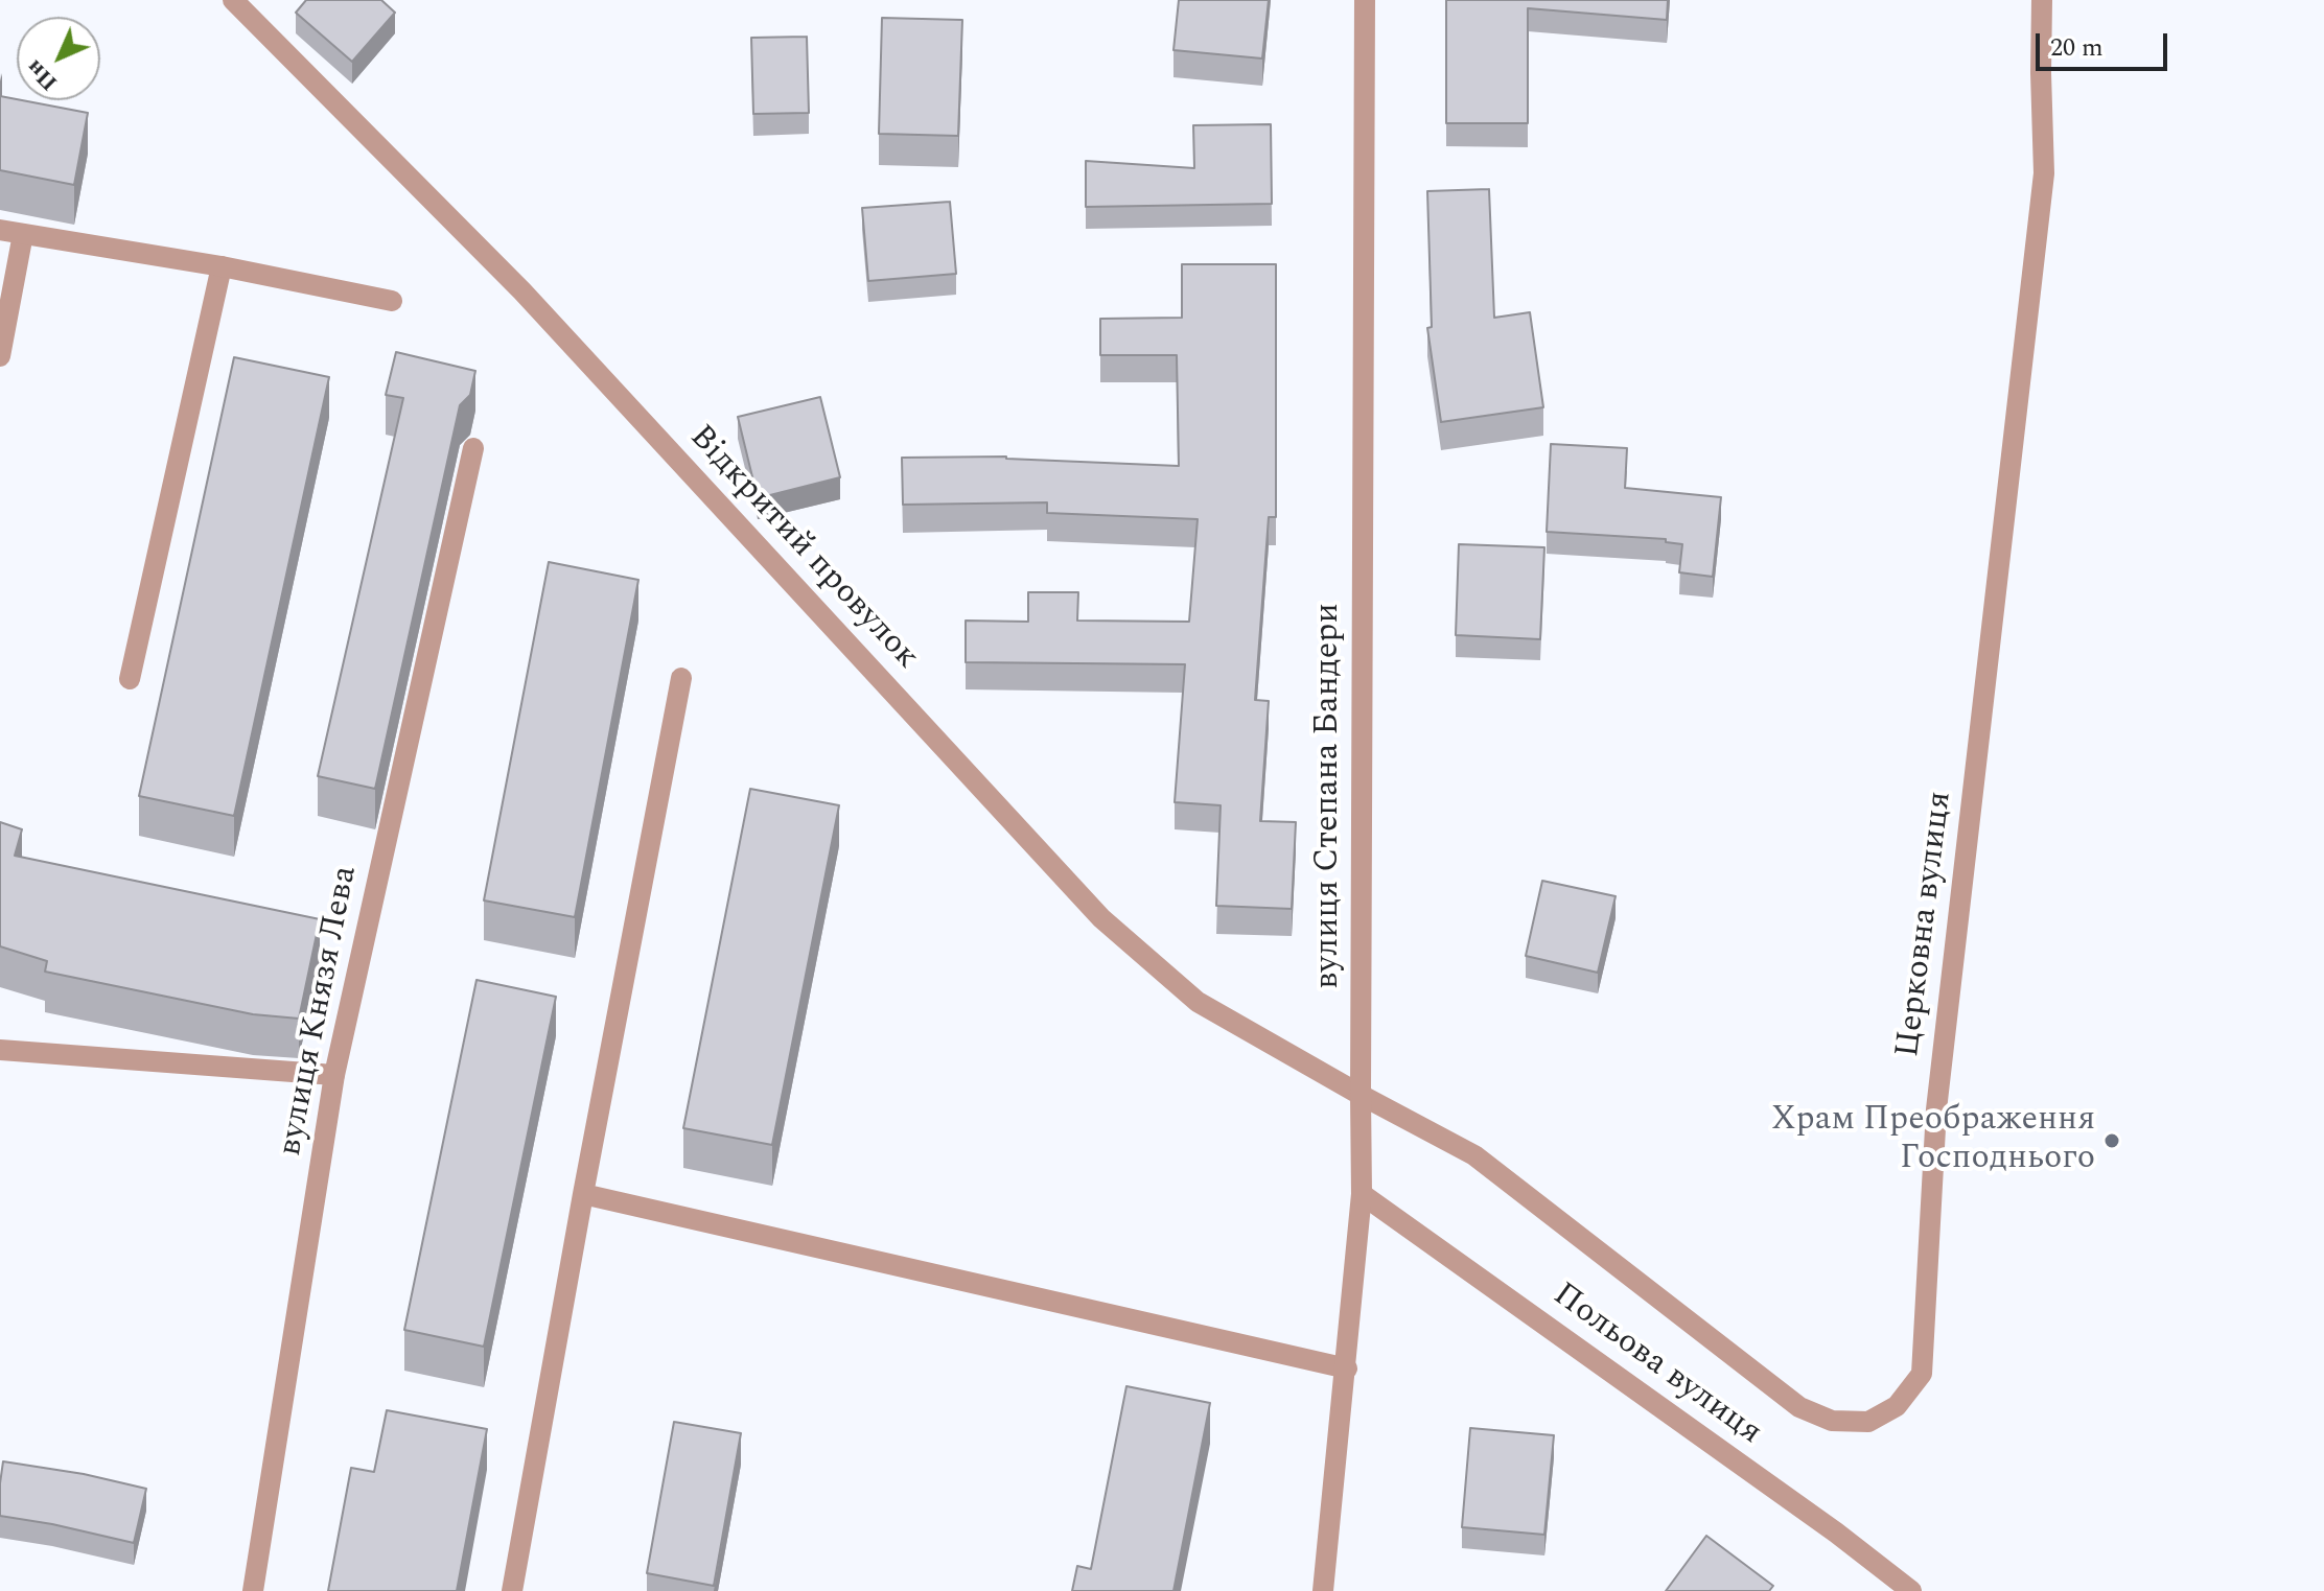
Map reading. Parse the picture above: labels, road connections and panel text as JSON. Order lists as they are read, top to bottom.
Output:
{
  "streets": {
    "street": [
      "Відкритий провулок",
      "вулиця Степана Бандери",
      "Церковна вулиця",
      "вулиця Князя Лева",
      "Польова вулиця"
    ]
  },
  "crossings": [
    ["Відкритий провулок", "вулиця Степана Бандери"],
    ["Відкритий провулок", "Церковна вулиця"],
    ["вулиця Степана Бандери", "Церковна вулиця"],
    ["вулиця Степана Бандери", "Польова вулиця"]
  ],
  "places": ["Храм Преображення Господнього"],
  "scale_bar": "20 m",
  "north": "bottom left"
}
